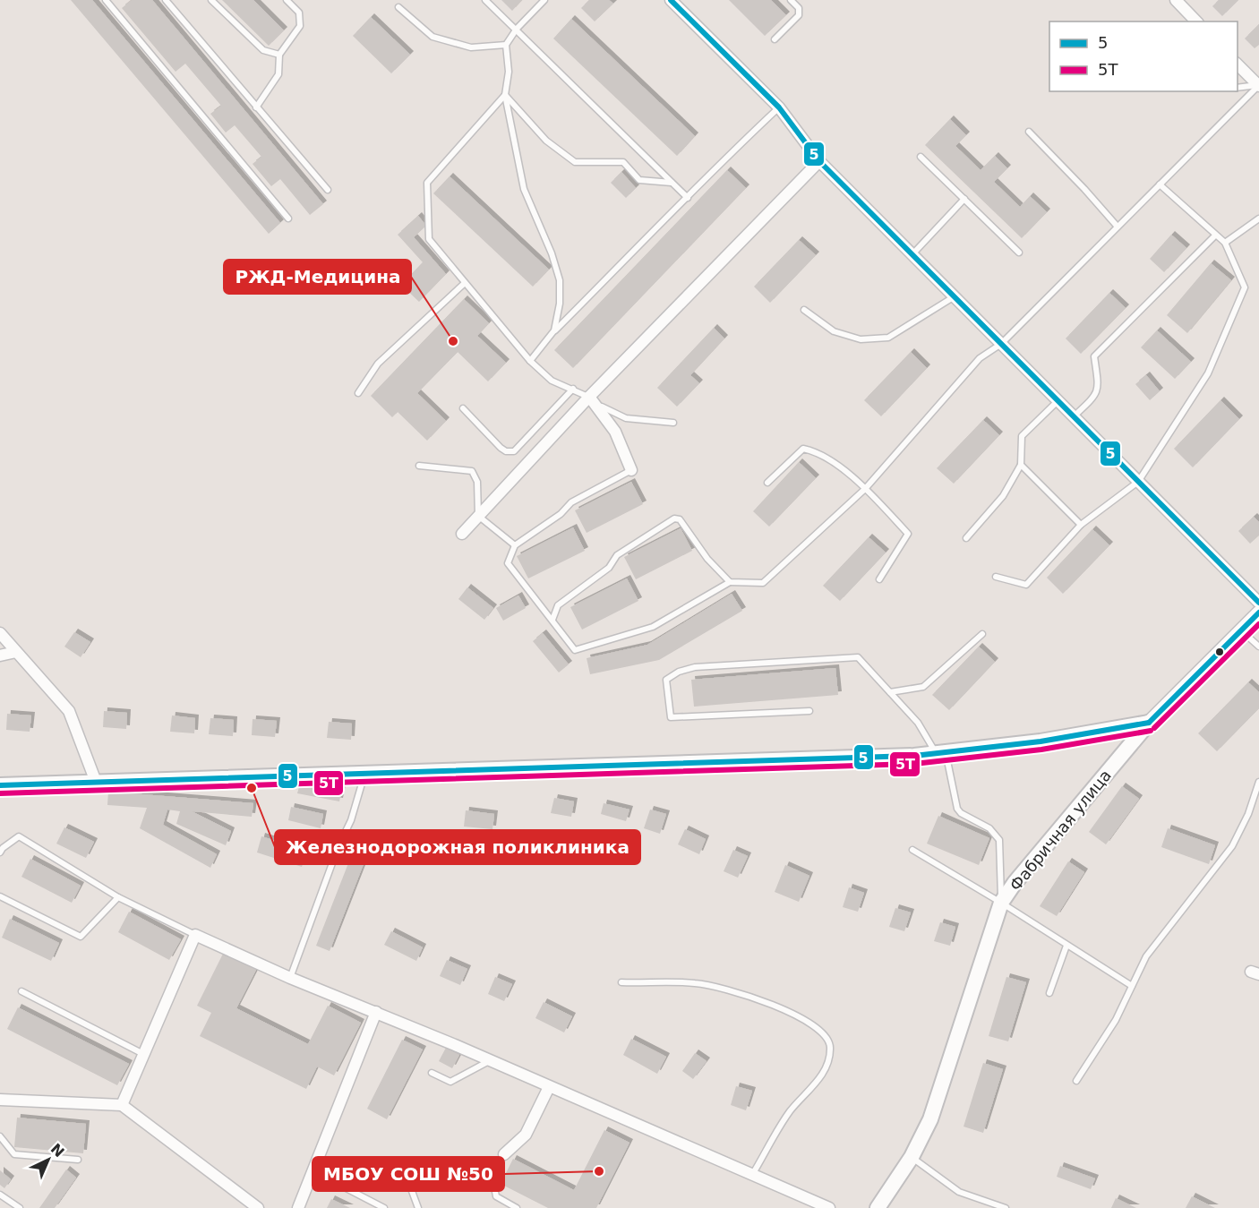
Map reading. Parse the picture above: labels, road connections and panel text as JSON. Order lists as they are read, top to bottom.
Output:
{
  "streets": {
    "main road": ["Фабричная улица"]
  },
  "places": ["РЖД-Медицина", "Железнодорожная поликлиника", "МБОУ СОШ №50"],
  "lines": ["transit line 5", "transit line 5Т"],
  "legend": ["5", "5Т"],
  "north": "top right"
}
